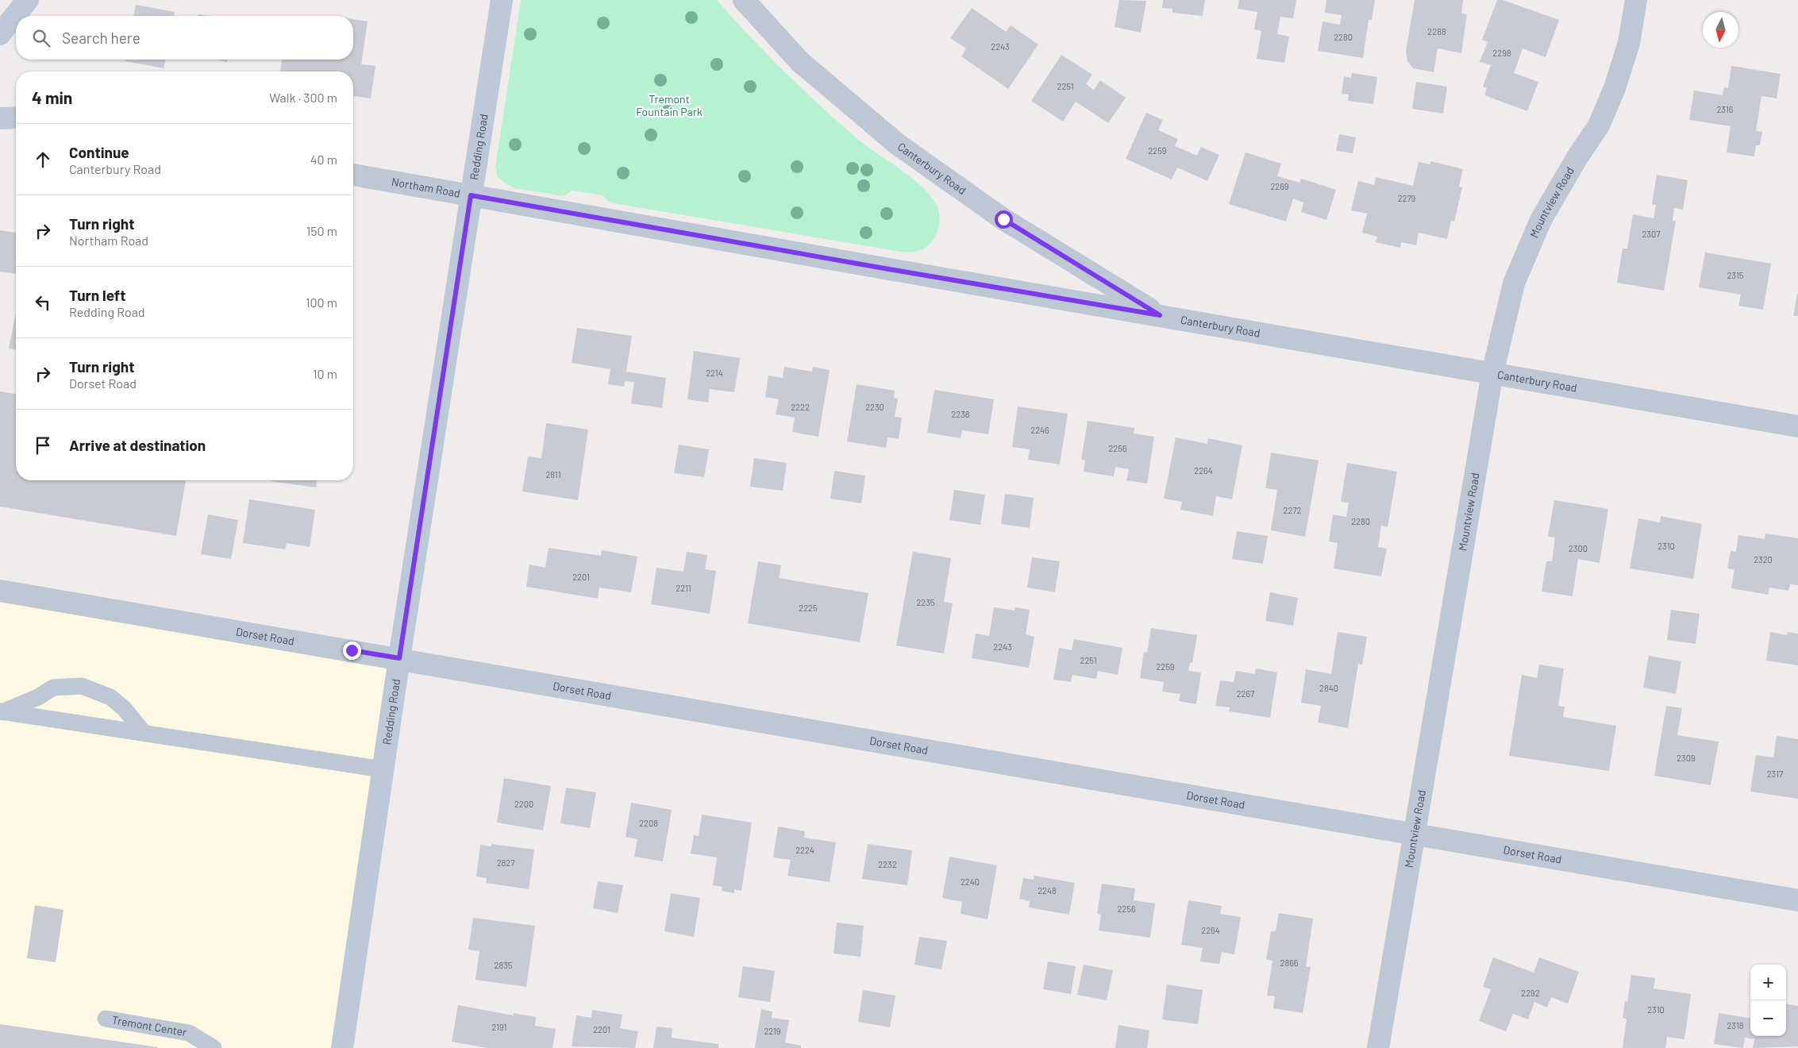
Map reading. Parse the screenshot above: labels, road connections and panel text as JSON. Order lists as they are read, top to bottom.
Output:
{
  "streets": {
    "main road": ["Redding Road"],
    "street": [
      "Canterbury Road",
      "Northam Road",
      "Mountview Road",
      "Dorset Road"
    ],
    "lane": ["Tremont Center"]
  },
  "crossings": [
    ["Redding Road", "Northam Road"],
    ["Redding Road", "Dorset Road"],
    ["Canterbury Road", "Northam Road"],
    ["Canterbury Road", "Mountview Road"],
    ["Mountview Road", "Dorset Road"]
  ],
  "parks": ["Tremont Fountain Park"],
  "house_numbers": [
    "2288",
    "2280",
    "2243",
    "2298",
    "2251",
    "2316",
    "2259",
    "2269",
    "2279",
    "2307",
    "2315",
    "2214",
    "2222",
    "2230",
    "2238",
    "2246",
    "2256",
    "2264",
    "2811",
    "2272",
    "2280",
    "2310",
    "2300",
    "2320",
    "2201",
    "2211",
    "2235",
    "2225",
    "2243",
    "2251",
    "2259",
    "2840",
    "2267",
    "2309",
    "2317",
    "2200",
    "2208",
    "2224",
    "2827",
    "2232",
    "2240",
    "2248",
    "2256",
    "2264",
    "2866",
    "2835",
    "2292",
    "2310",
    "2318",
    "2191",
    "2201",
    "2219"
  ],
  "north": "bottom",
  "page": {
    "search": "Search here",
    "heading": ["4 min", "Walk · 300 m"],
    "list": [
      ["Continue", "Canterbury Road", "40 m"],
      ["Turn right", "Northam Road", "150 m"],
      ["Turn left", "Redding Road", "100 m"],
      ["Turn right", "Dorset Road", "10 m"],
      "Arrive at destination"
    ],
    "map_buttons": ["+", "−"]
  }
}
